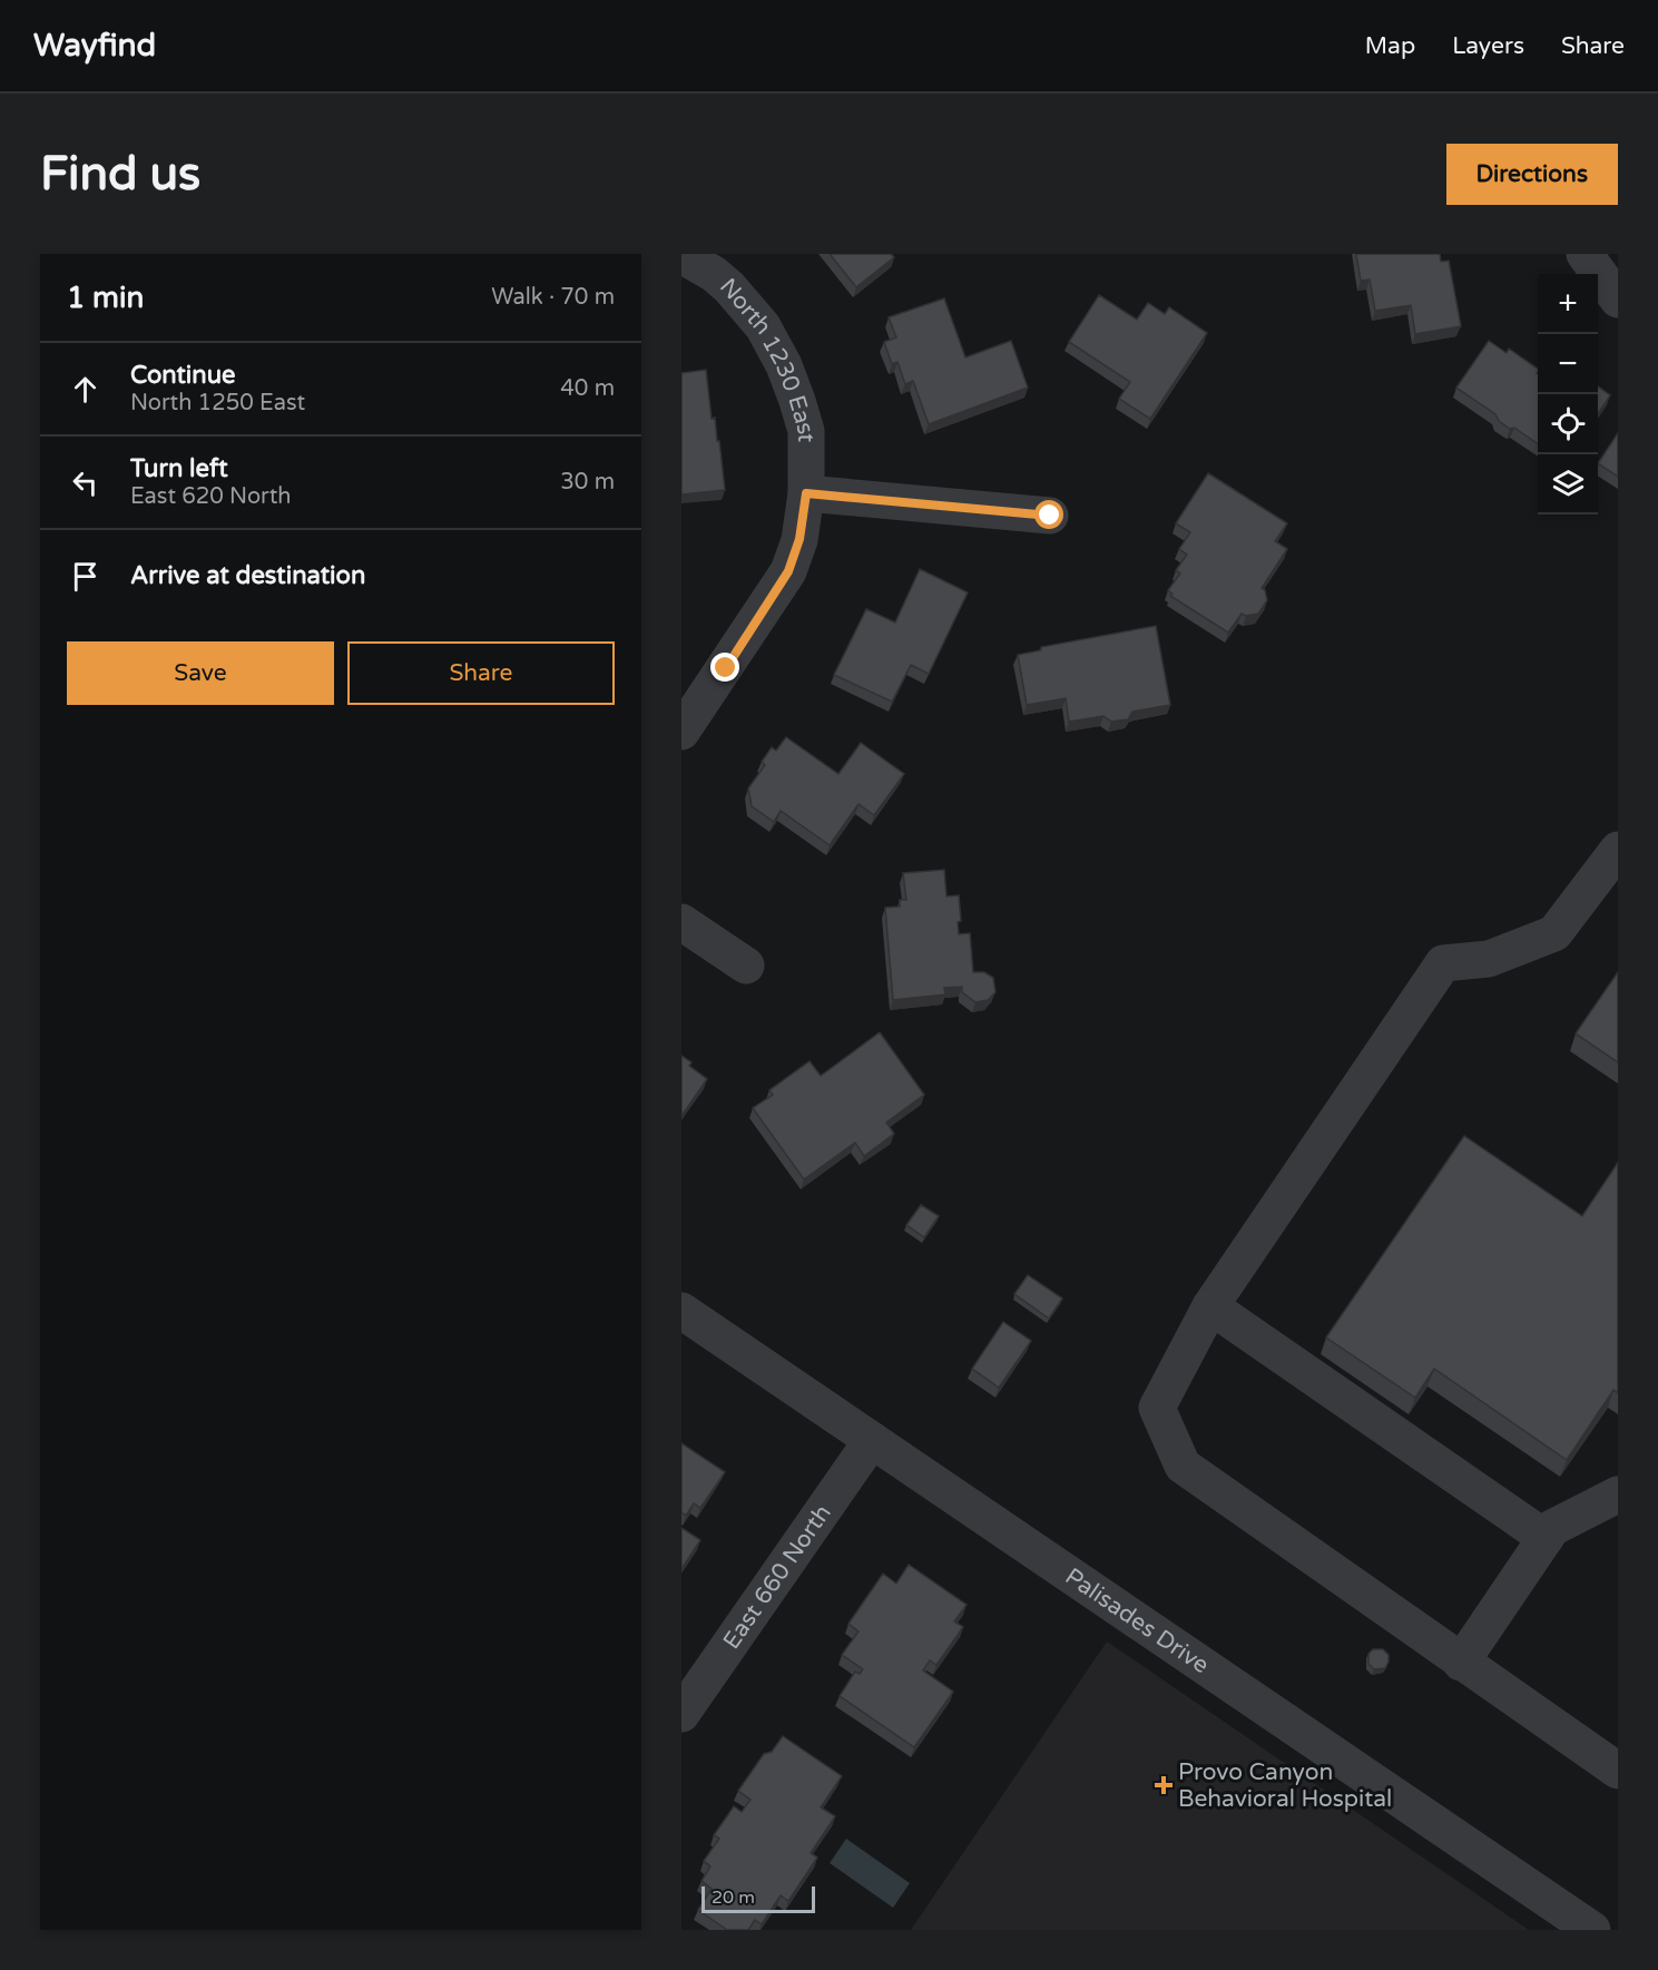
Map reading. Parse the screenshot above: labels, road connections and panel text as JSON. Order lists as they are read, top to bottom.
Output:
{
  "streets": {
    "street": ["North 1230 East", "East 660 North", "Palisades Drive"]
  },
  "crossings": [
    ["East 660 North", "Palisades Drive"]
  ],
  "places": {
    "health": ["Provo Canyon Behavioral Hospital"]
  },
  "scale_bar": "20 m",
  "page": {
    "header": "Wayfind",
    "nav": ["Map", "Layers", "Share"],
    "buttons": [
      "Directions",
      ["Save", "Share"]
    ],
    "title": "Find us",
    "heading": ["1 min", "Walk · 70 m"],
    "map_buttons": ["+", "−"],
    "list": [
      ["Continue", "North 1250 East", "40 m"],
      ["Turn left", "East 620 North", "30 m"],
      "Arrive at destination"
    ],
    "scale": "20 m"
  }
}
